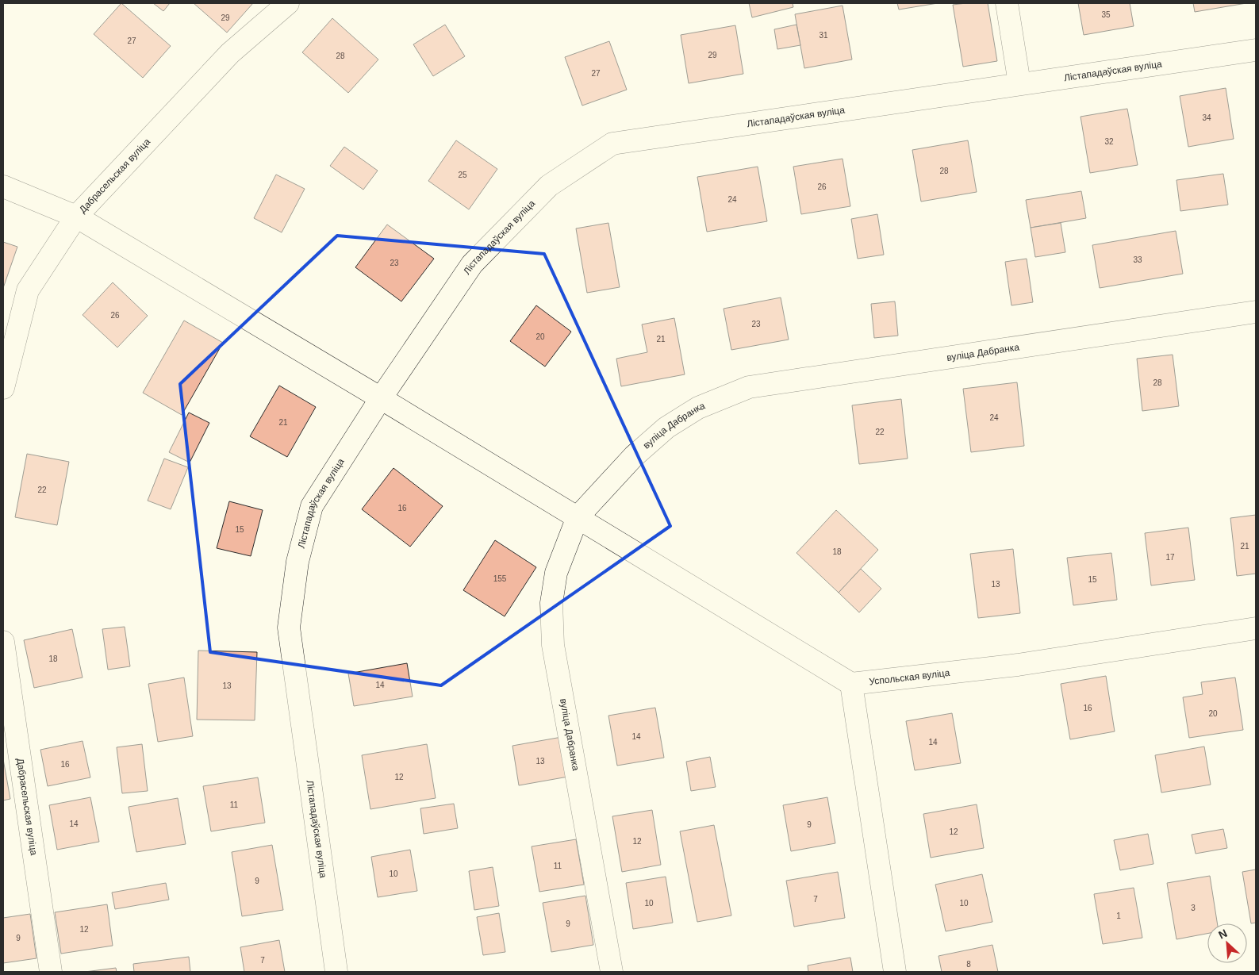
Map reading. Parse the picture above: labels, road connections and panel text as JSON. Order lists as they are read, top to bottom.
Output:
{
  "streets": {
    "street": [
      "Лістападаўская вуліца",
      "Дабрасельская вуліца",
      "вуліца Дабранка",
      "Успольская вуліца"
    ]
  },
  "house_numbers": [
    "35",
    "29",
    "31",
    "27",
    "29",
    "28",
    "27",
    "34",
    "32",
    "28",
    "25",
    "26",
    "24",
    "33",
    "23",
    "26",
    "23",
    "20",
    "21",
    "28",
    "24",
    "21",
    "22",
    "22",
    "16",
    "15",
    "21",
    "18",
    "17",
    "155",
    "15",
    "13",
    "18",
    "14",
    "13",
    "16",
    "20",
    "14",
    "14",
    "13",
    "16",
    "12",
    "11",
    "14",
    "9",
    "12",
    "12",
    "11",
    "10",
    "9",
    "7",
    "10",
    "10",
    "3",
    "1",
    "9",
    "12",
    "9",
    "7",
    "8"
  ],
  "north": "top left"
}
